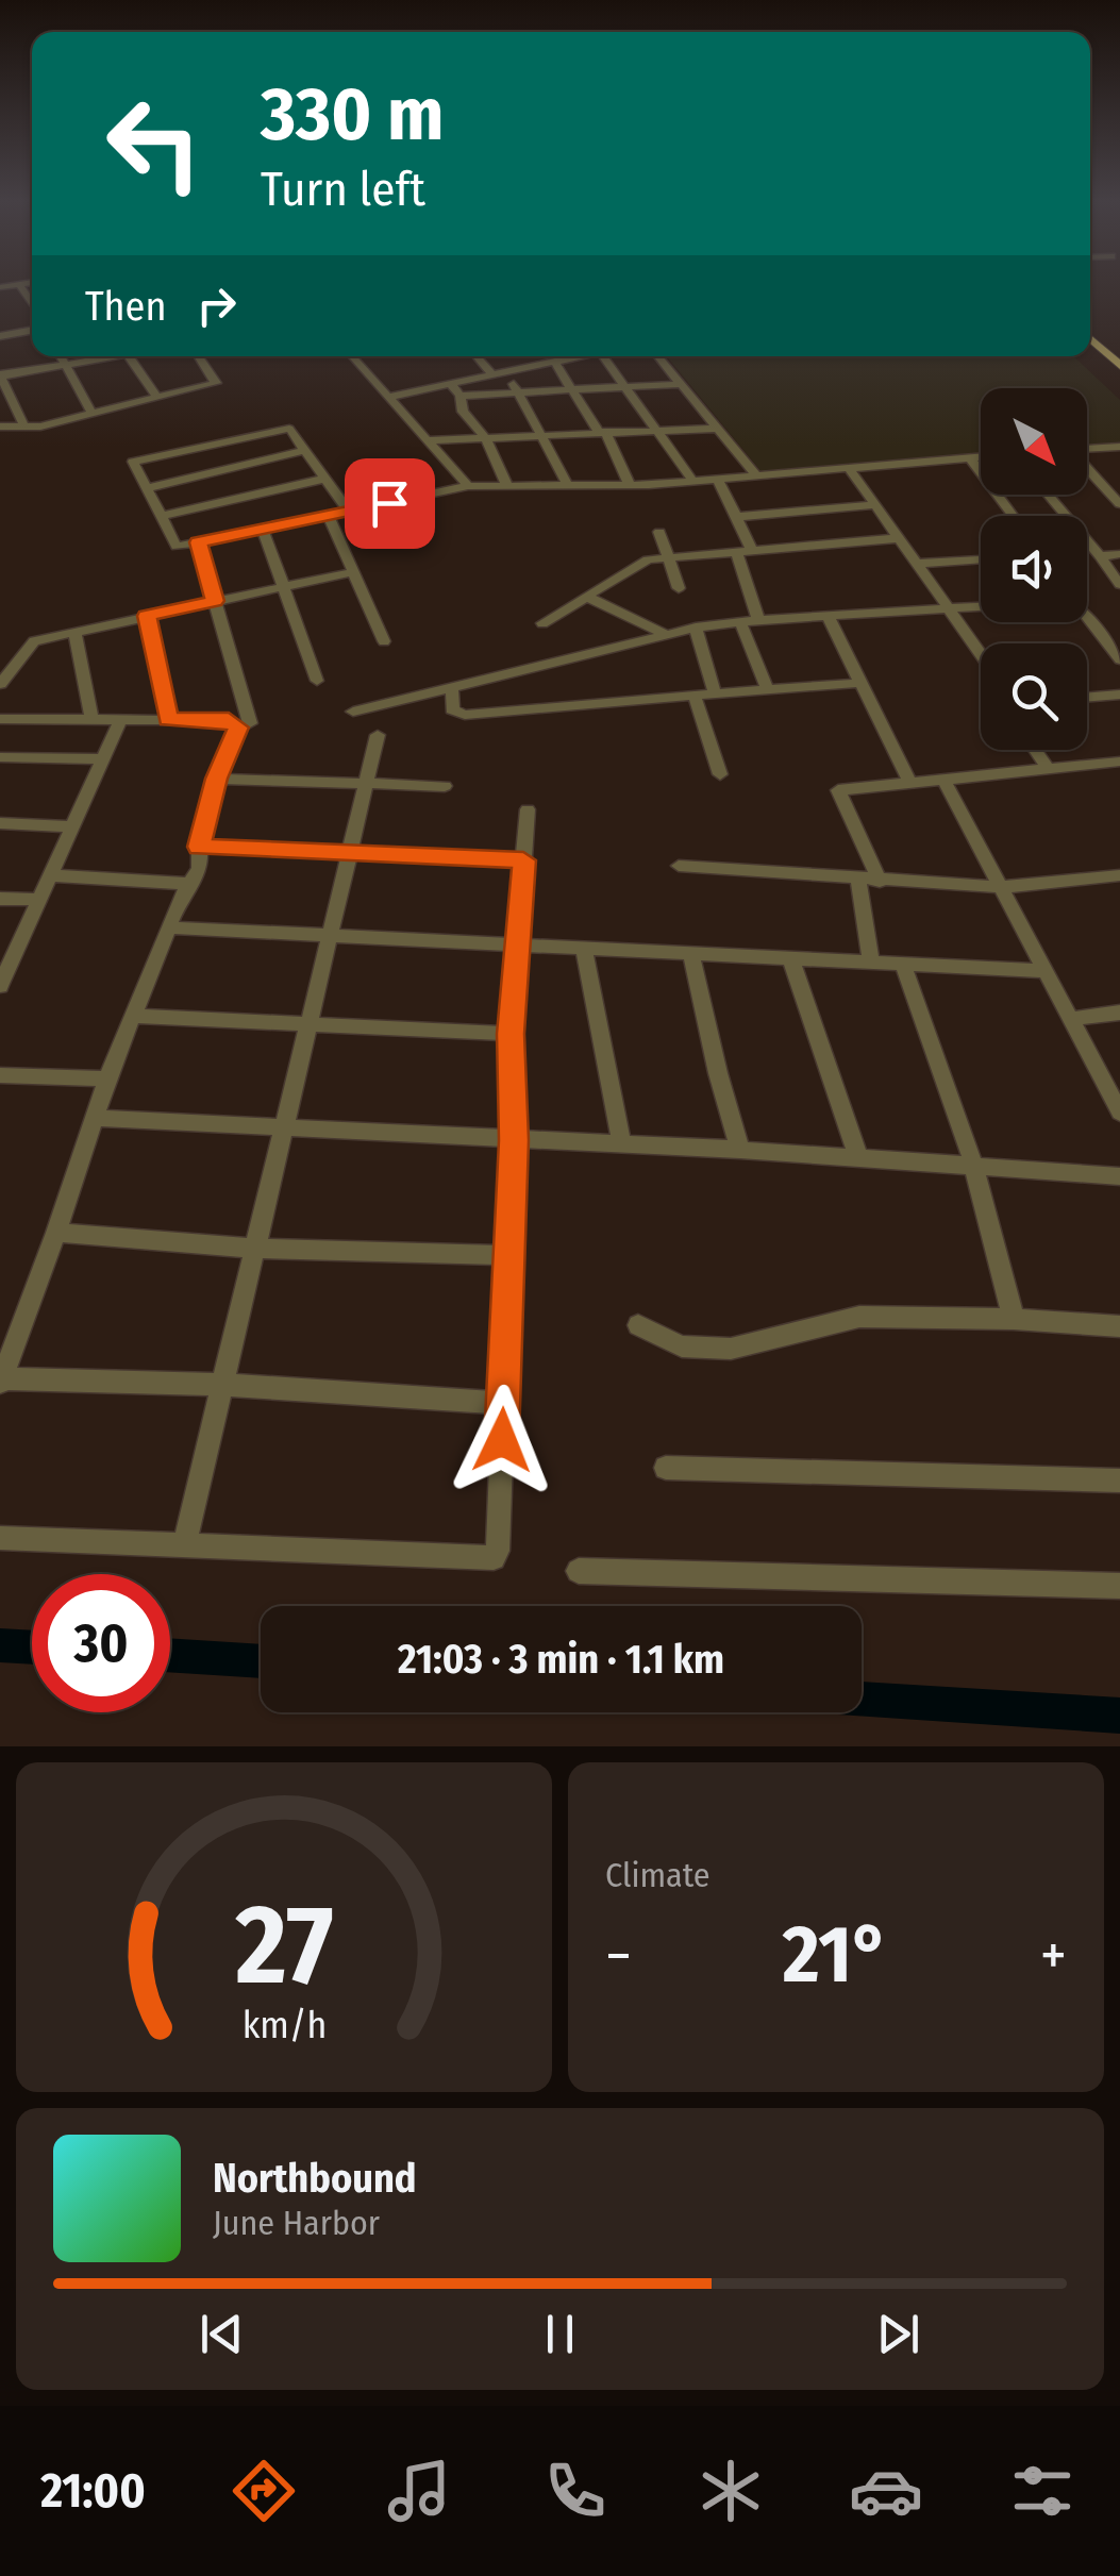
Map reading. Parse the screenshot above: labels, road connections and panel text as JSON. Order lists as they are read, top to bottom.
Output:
{
  "north": "bottom right",
  "page": {
    "turn": ["330 m", "Turn left"],
    "then": "Then",
    "limit": "30",
    "trip": "21:03 · 3 min · 1.1 km",
    "tile": "Climate",
    "heat": ["−", "21°", "+"],
    "song": ["Northbound", "June Harbor"],
    "tabs": "21:00",
    "gauge": ["27", "km/h"]
  }
}
